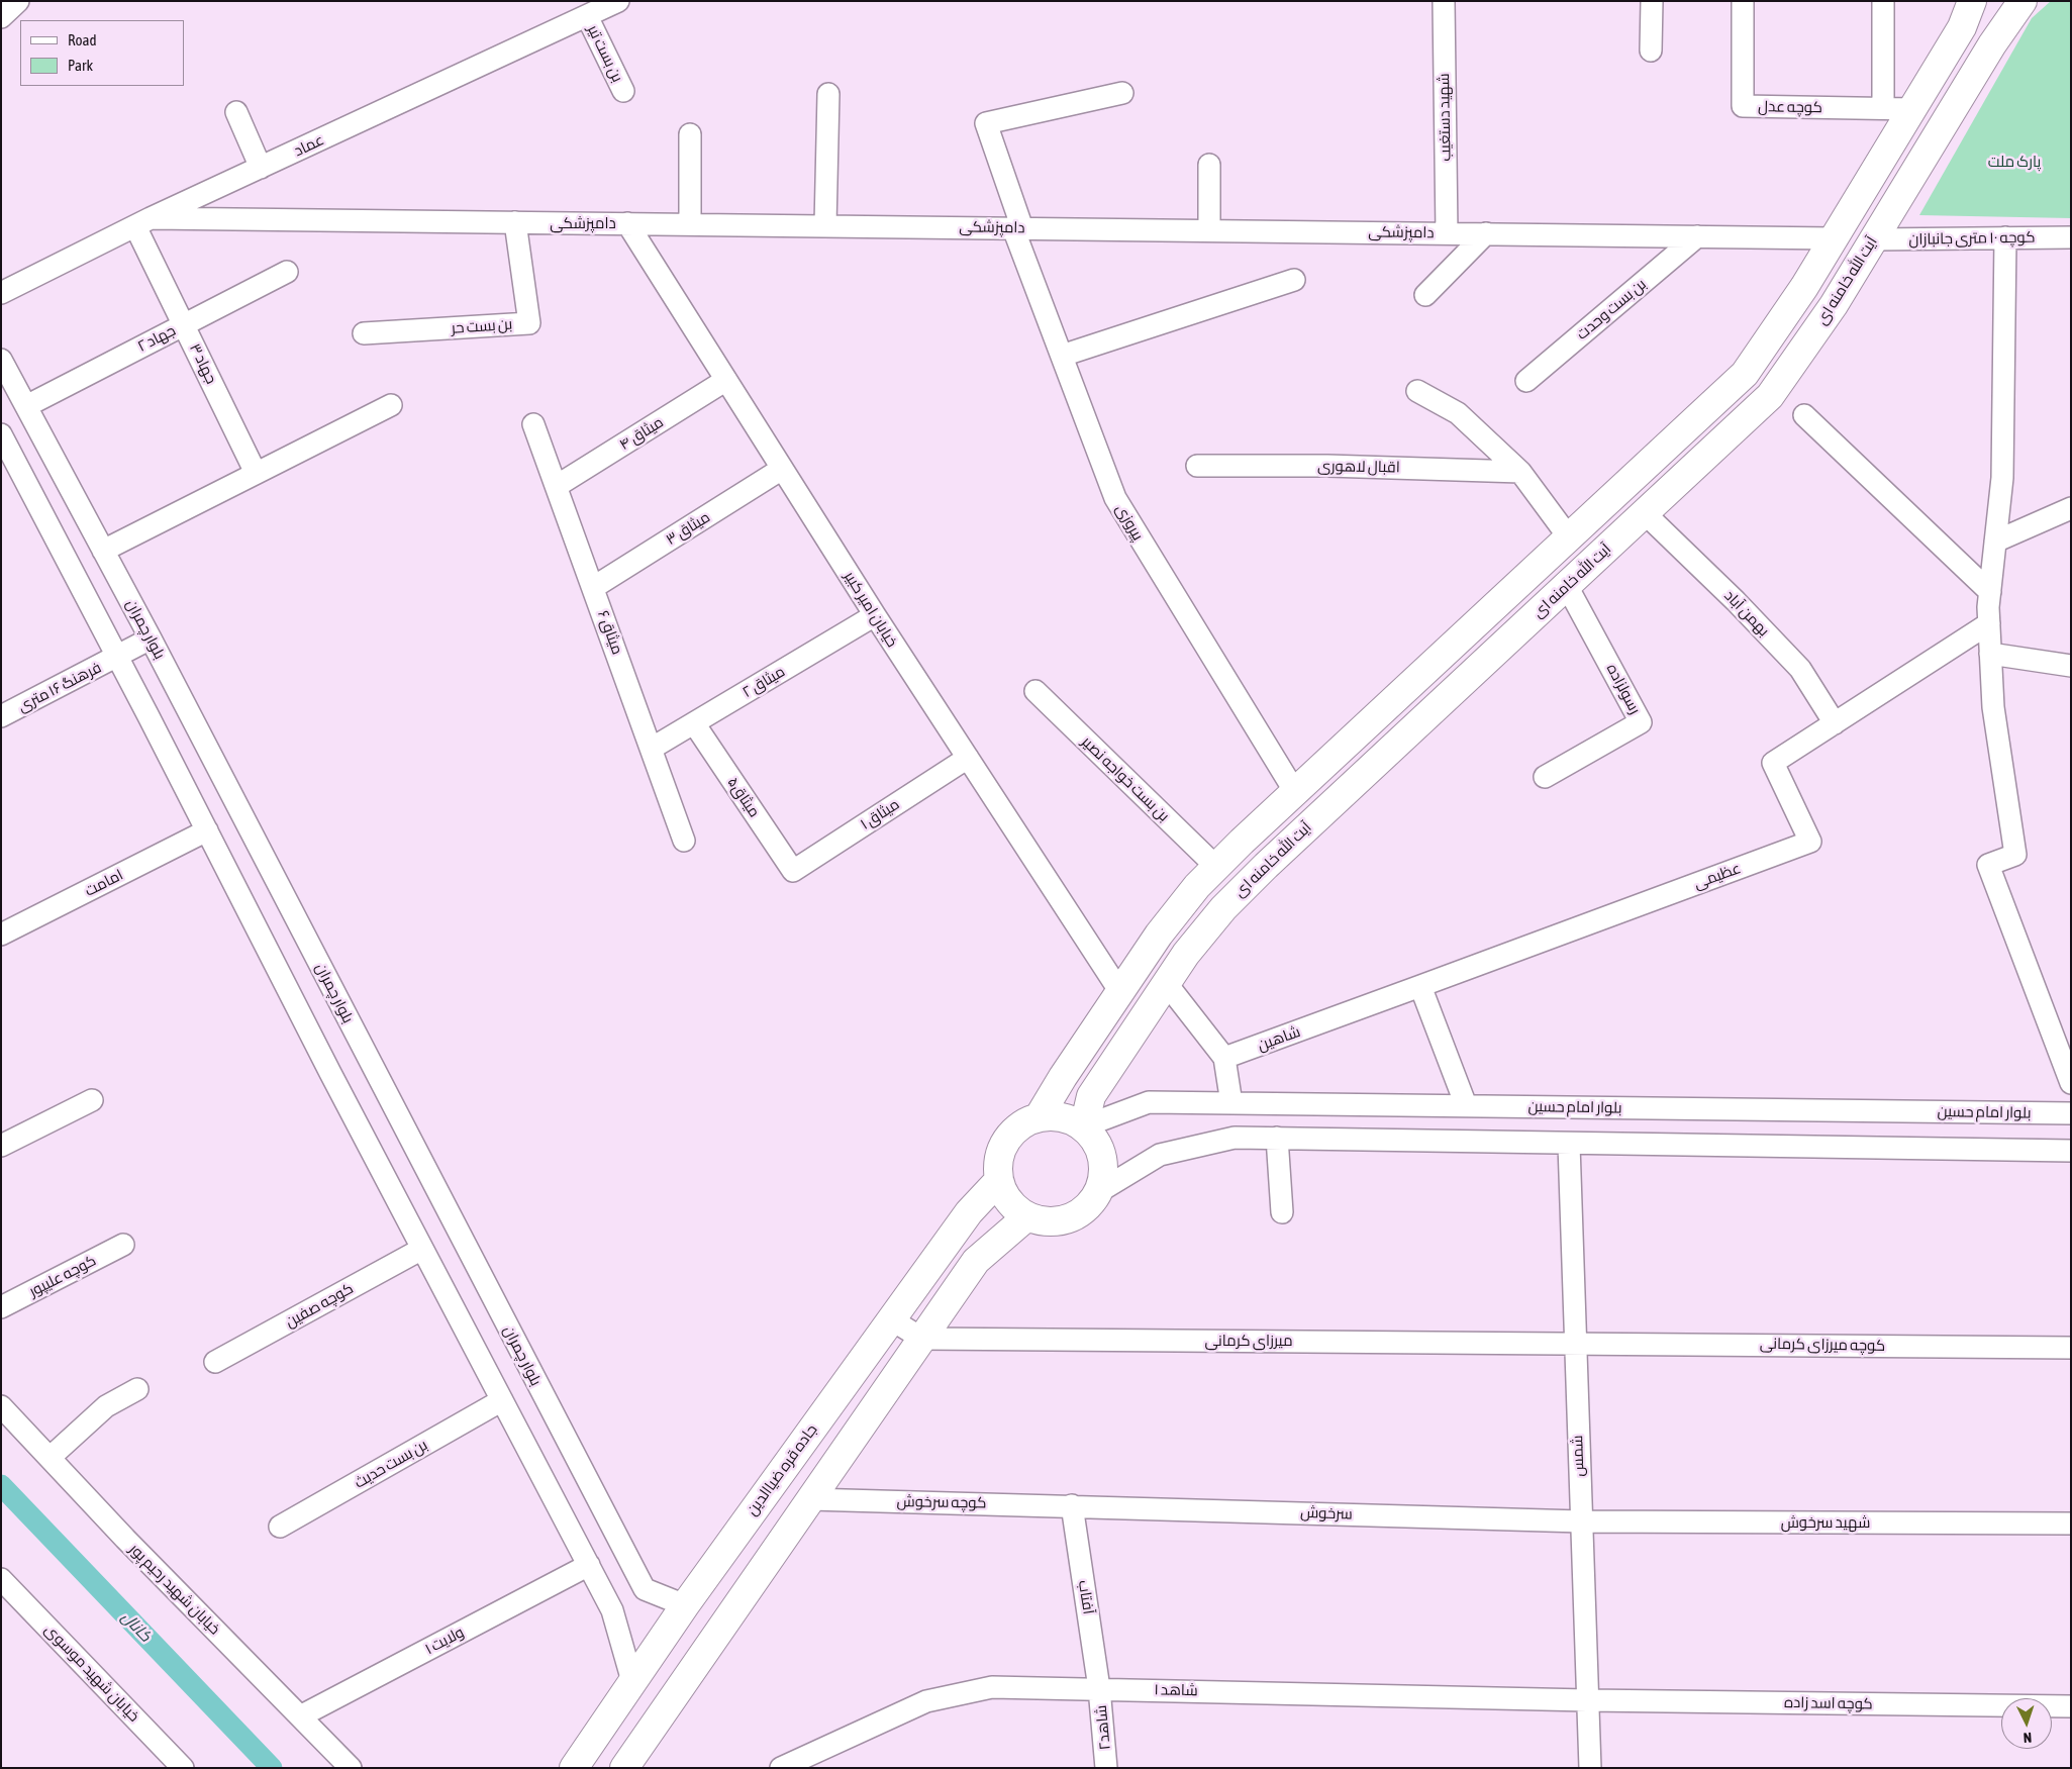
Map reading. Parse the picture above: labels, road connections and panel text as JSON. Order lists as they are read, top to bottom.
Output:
{
  "streets": {
    "main road": ["آیت الله خامنه ای", "جاده قره ضیاالدین"],
    "street": [
      "بن بست تیر",
      "کوچه عدل",
      "شهید دستغیب",
      "عماد",
      "دامپزشکی",
      "کوچه ۱۰ متری جانبازان",
      "بن بست وحدت",
      "بن بست حر",
      "جهاد ۲",
      "جهاد ۳",
      "میثاق ۴",
      "اقبال لاهوری",
      "پیروزی",
      "میثاق ۳",
      "خیابان امیر کبیر",
      "بهمن آباد",
      "بلوار چمران",
      "میثاق ۶",
      "میثاق ۲",
      "فرهنگ ۱۶ متری",
      "رسولزاده",
      "بن بست خواجه نصیر",
      "میثاق۵",
      "میثاق ۱",
      "عظیمی",
      "امامت",
      "شاهین",
      "بلوار امام حسین",
      "کوچه علیپور",
      "کوچه صفین",
      "میرزای کرمانی",
      "کوچه میرزای کرمانی",
      "شمس",
      "بن بست حدیث",
      "کوچه سرخوش",
      "سرخوش",
      "شهید سرخوش",
      "خیابان شهید رحیم پور",
      "آفتاب",
      "ولایت ۱",
      "خیابان شهید موسوی",
      "شاهد ۱",
      "کوچه اسد زاده",
      "شاهد۲"
    ]
  },
  "crossings": [
    ["بن بست تیر", "عماد"],
    ["شهید دستغیب", "دامپزشکی"],
    ["عماد", "دامپزشکی"],
    ["عماد", "جهاد ۳"],
    ["دامپزشکی", "بن بست وحدت"],
    ["دامپزشکی", "بن بست حر"],
    ["دامپزشکی", "جهاد ۳"],
    ["دامپزشکی", "پیروزی"],
    ["دامپزشکی", "خیابان امیر کبیر"],
    ["کوچه ۱۰ متری جانبازان", "آیت الله خامنه ای"],
    ["آیت الله خامنه ای", "بهمن آباد"],
    ["آیت الله خامنه ای", "رسولزاده"],
    ["آیت الله خامنه ای", "بلوار امام حسین"],
    ["آیت الله خامنه ای", "جاده قره ضیاالدین"],
    ["جهاد ۲", "جهاد ۳"],
    ["جهاد ۲", "بلوار چمران"],
    ["میثاق ۴", "خیابان امیر کبیر"],
    ["میثاق ۴", "میثاق ۶"],
    ["میثاق ۳", "خیابان امیر کبیر"],
    ["میثاق ۳", "میثاق ۶"],
    ["خیابان امیر کبیر", "میثاق ۲"],
    ["خیابان امیر کبیر", "میثاق ۱"],
    ["بهمن آباد", "عظیمی"],
    ["بلوار چمران", "فرهنگ ۱۶ متری"],
    ["بلوار چمران", "جاده قره ضیاالدین"],
    ["میثاق ۶", "میثاق ۲"],
    ["میثاق ۲", "میثاق۵"],
    ["میثاق۵", "میثاق ۱"],
    ["عظیمی", "شاهین"],
    ["بلوار امام حسین", "جاده قره ضیاالدین"],
    ["میرزای کرمانی", "کوچه میرزای کرمانی"],
    ["میرزای کرمانی", "شمس"],
    ["کوچه میرزای کرمانی", "شمس"],
    ["شمس", "سرخوش"],
    ["شمس", "شهید سرخوش"],
    ["شمس", "شاهد ۱"],
    ["شمس", "کوچه اسد زاده"],
    ["کوچه سرخوش", "سرخوش"],
    ["کوچه سرخوش", "آفتاب"],
    ["سرخوش", "شهید سرخوش"],
    ["سرخوش", "آفتاب"],
    ["خیابان شهید رحیم پور", "ولایت ۱"],
    ["آفتاب", "شاهد ۱"],
    ["آفتاب", "شاهد۲"],
    ["شاهد ۱", "کوچه اسد زاده"],
    ["شاهد ۱", "شاهد۲"]
  ],
  "water": ["کانال"],
  "parks": ["پارک ملت"],
  "legend": ["Road", "Park"],
  "north": "bottom"
}
